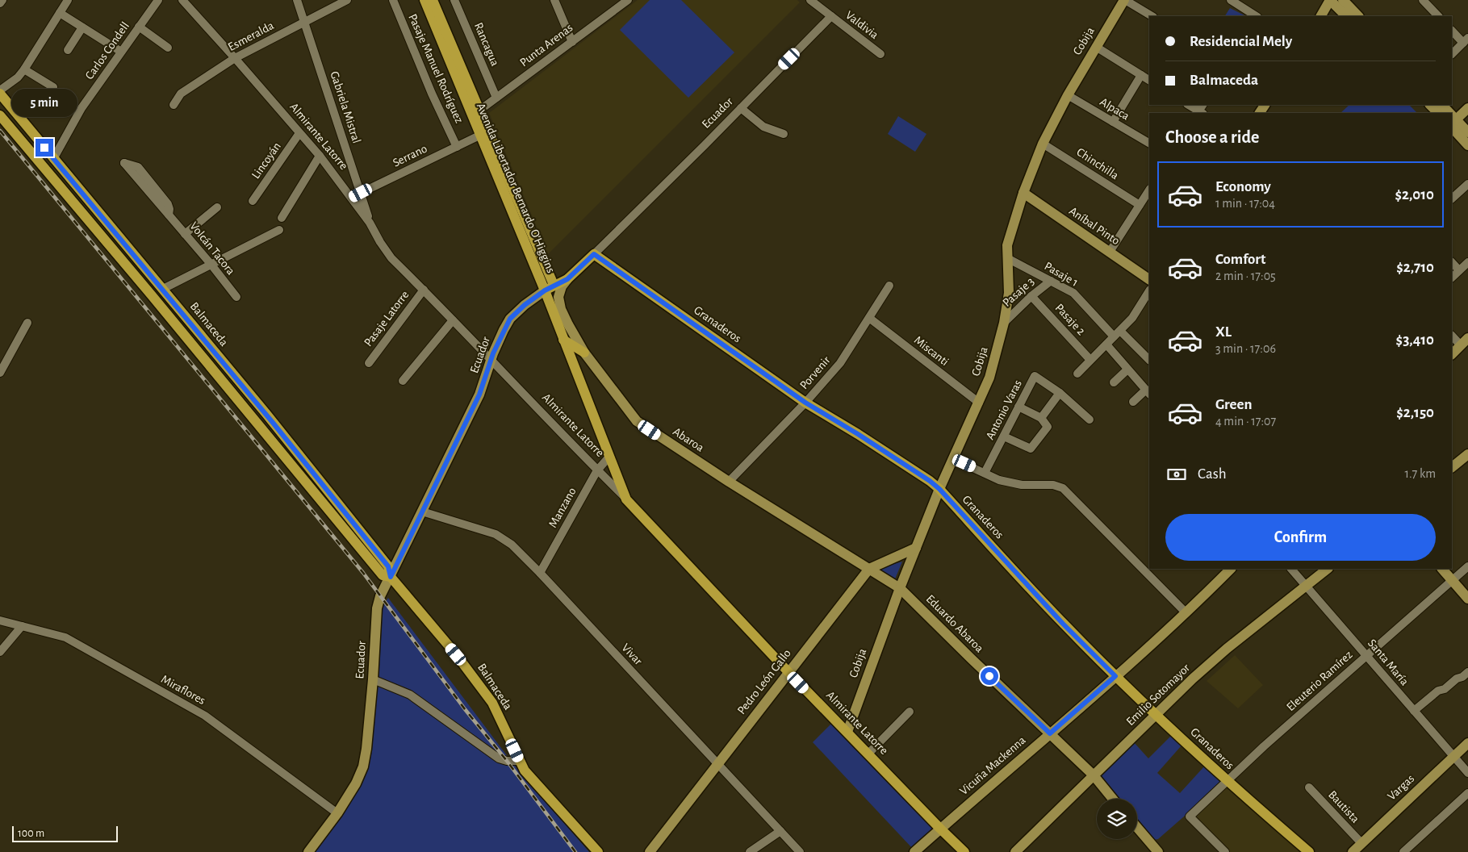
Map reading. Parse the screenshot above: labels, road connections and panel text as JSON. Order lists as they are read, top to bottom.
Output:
{
  "streets": {
    "main road": [
      "Ecuador",
      "Almirante Latorre",
      "Avenida Libertador Bernardo O'Higgins",
      "Balmaceda",
      "Granaderos"
    ],
    "street": [
      "Valdivia",
      "Esmeralda",
      "Cobija",
      "Rancagua",
      "Punta Arenas",
      "Carlos Condell",
      "Pasaje Manuel Rodríguez",
      "Gabriela Mistral",
      "Alpaca",
      "Serrano",
      "Lincoyán",
      "Chinchilla",
      "Aníbal Pinto",
      "Volcán Tacora",
      "Pasaje 1",
      "Pasaje 3",
      "Pasaje Latorre",
      "Pasaje 2",
      "Miscanti",
      "Porvenir",
      "Antonio Varas",
      "Abaroa",
      "Manzano",
      "Eduardo Abaroa",
      "Vivar",
      "Santa María",
      "Eleuterio Ramírez",
      "Pedro León Gallo",
      "Miraflores",
      "Emilio Sotomayor",
      "Vicuña Mackenna",
      "Vargas",
      "Bautista"
    ]
  },
  "crossings": [
    ["Valdivia", "Ecuador"],
    ["Esmeralda", "Gabriela Mistral"],
    ["Esmeralda", "Almirante Latorre"],
    ["Cobija", "Alpaca"],
    ["Cobija", "Almirante Latorre"],
    ["Cobija", "Chinchilla"],
    ["Cobija", "Aníbal Pinto"],
    ["Cobija", "Pasaje 1"],
    ["Cobija", "Pasaje 3"],
    ["Cobija", "Granaderos"],
    ["Cobija", "Miscanti"],
    ["Cobija", "Eduardo Abaroa"],
    ["Cobija", "Pedro León Gallo"],
    ["Rancagua", "Punta Arenas"],
    ["Punta Arenas", "Avenida Libertador Bernardo O'Higgins"],
    ["Carlos Condell", "Balmaceda"],
    ["Pasaje Manuel Rodríguez", "Serrano"],
    ["Gabriela Mistral", "Almirante Latorre"],
    ["Gabriela Mistral", "Serrano"],
    ["Ecuador", "Almirante Latorre"],
    ["Ecuador", "Avenida Libertador Bernardo O'Higgins"],
    ["Ecuador", "Balmaceda"],
    ["Ecuador", "Granaderos"],
    ["Ecuador", "Abaroa"],
    ["Ecuador", "Vivar"],
    ["Ecuador", "Miraflores"],
    ["Almirante Latorre", "Serrano"],
    ["Almirante Latorre", "Lincoyán"],
    ["Almirante Latorre", "Avenida Libertador Bernardo O'Higgins"],
    ["Almirante Latorre", "Pasaje Latorre"],
    ["Almirante Latorre", "Manzano"],
    ["Almirante Latorre", "Pedro León Gallo"],
    ["Almirante Latorre", "Vicuña Mackenna"],
    ["Serrano", "Avenida Libertador Bernardo O'Higgins"],
    ["Avenida Libertador Bernardo O'Higgins", "Manzano"],
    ["Pasaje 1", "Pasaje 3"],
    ["Pasaje 3", "Pasaje 2"],
    ["Granaderos", "Porvenir"],
    ["Granaderos", "Eleuterio Ramírez"],
    ["Granaderos", "Emilio Sotomayor"],
    ["Granaderos", "Vicuña Mackenna"],
    ["Miscanti", "Porvenir"],
    ["Porvenir", "Abaroa"],
    ["Abaroa", "Eduardo Abaroa"],
    ["Abaroa", "Pedro León Gallo"],
    ["Manzano", "Vivar"],
    ["Eduardo Abaroa", "Pedro León Gallo"],
    ["Eduardo Abaroa", "Emilio Sotomayor"],
    ["Eduardo Abaroa", "Vicuña Mackenna"],
    ["Vivar", "Pedro León Gallo"],
    ["Santa María", "Eleuterio Ramírez"],
    ["Santa María", "Emilio Sotomayor"],
    ["Santa María", "Vargas"],
    ["Vargas", "Bautista"]
  ],
  "scale_bar": "100 m",
  "page": {
    "banner": ["Residencial Mely", "Balmaceda"],
    "bubble": "5 min",
    "heading": "Choose a ride",
    "list": [
      {
        "name": "Economy",
        "note": "1 min · 17:04",
        "value": "$2,010"
      },
      {
        "name": "Comfort",
        "note": "2 min · 17:05",
        "value": "$2,710"
      },
      {
        "name": "XL",
        "note": "3 min · 17:06",
        "value": "$3,410"
      },
      {
        "name": "Green",
        "note": "4 min · 17:07",
        "value": "$2,150"
      }
    ],
    "pay": ["Cash", "1.7 km"],
    "buttons": "Confirm",
    "scale": "100 m"
  }
}
